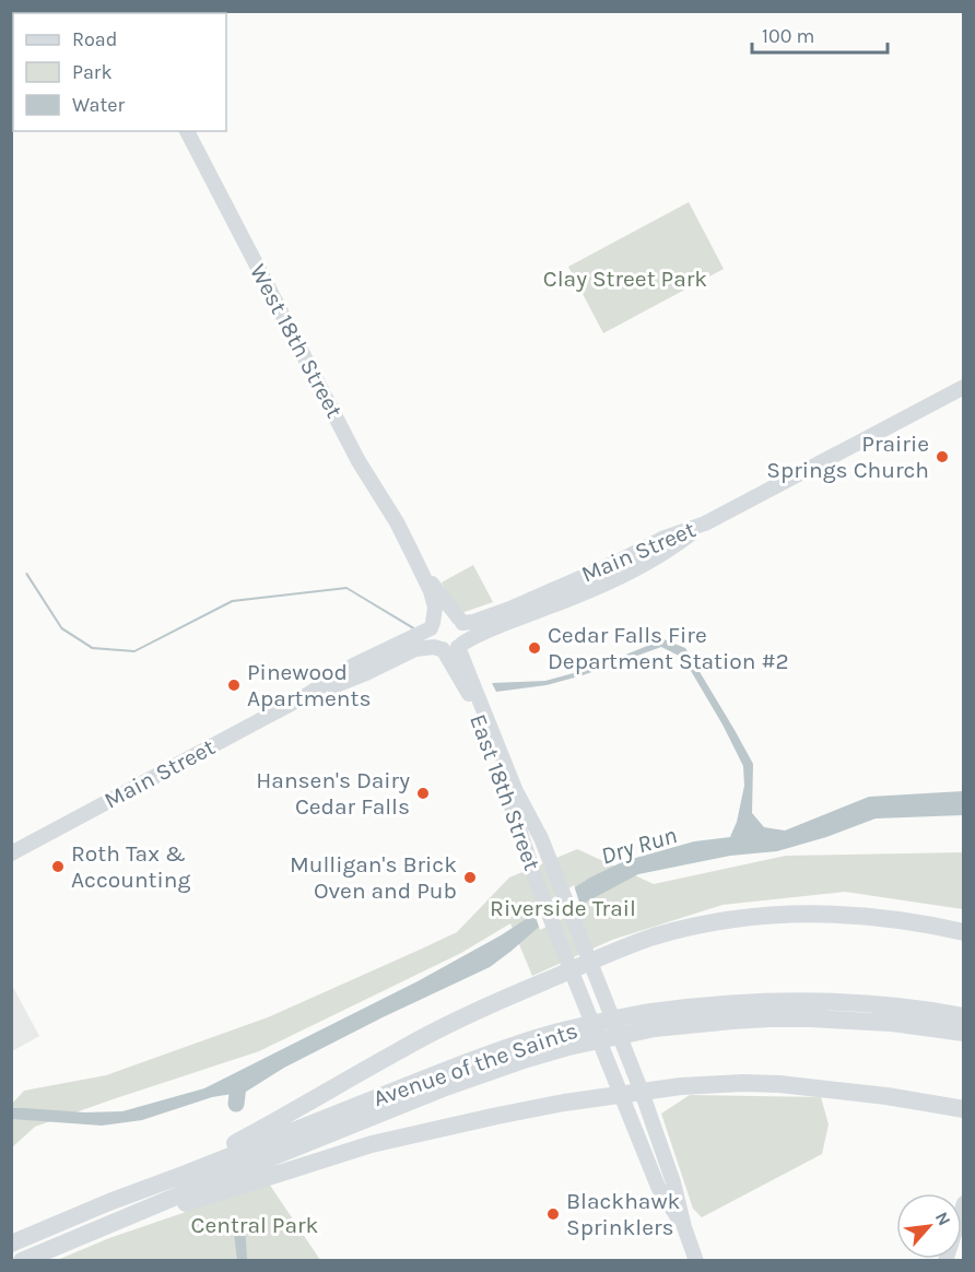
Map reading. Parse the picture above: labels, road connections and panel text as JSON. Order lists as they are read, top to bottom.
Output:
{
  "streets": {
    "highway": ["Avenue of the Saints"],
    "main road": ["West 18th Street", "Main Street", "East 18th Street"]
  },
  "crossings": [
    ["West 18th Street", "Main Street"],
    ["West 18th Street", "East 18th Street"],
    ["Main Street", "East 18th Street"]
  ],
  "water": ["Dry Run"],
  "parks": ["Clay Street Park", "Riverside Trail", "Central Park"],
  "places": [
    "Prairie Springs Church",
    "Cedar Falls Fire Department Station #2",
    "Pinewood Apartments",
    "Hansen's Dairy Cedar Falls",
    "Roth Tax & Accounting",
    "Mulligan's Brick Oven and Pub",
    "Blackhawk Sprinklers"
  ],
  "legend": ["Road", "Park", "Water"],
  "scale_bar": "100 m",
  "north": "top right"
}
